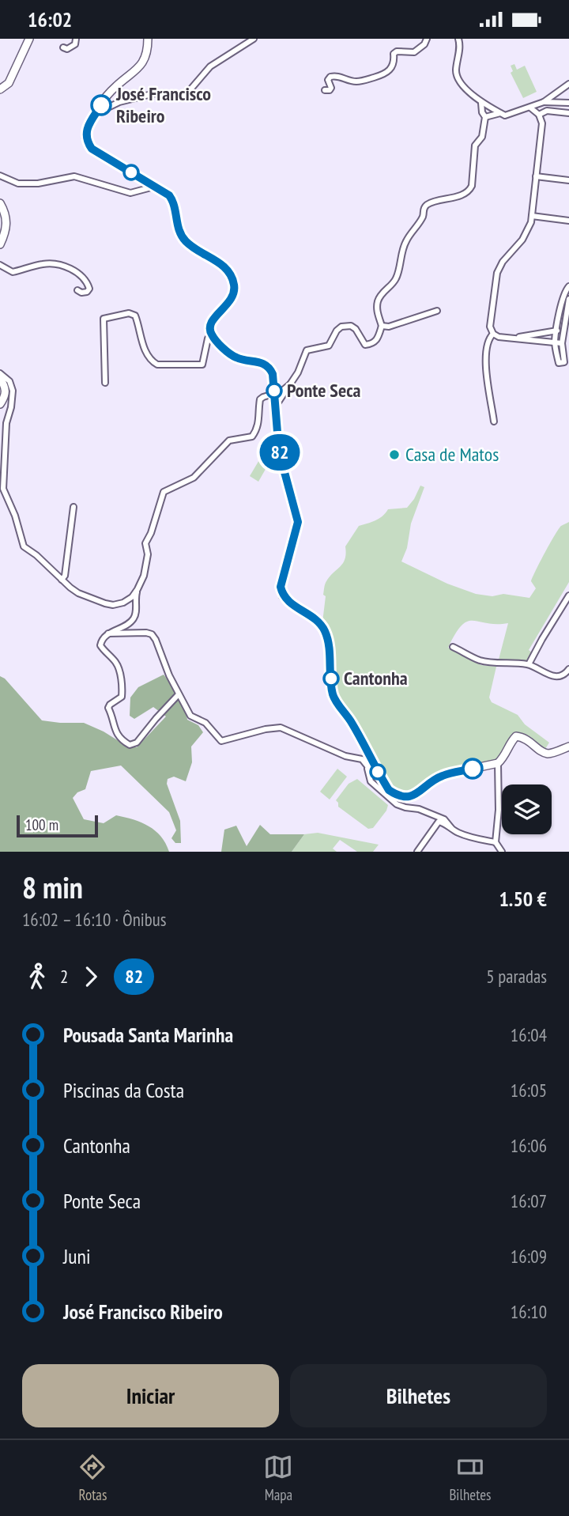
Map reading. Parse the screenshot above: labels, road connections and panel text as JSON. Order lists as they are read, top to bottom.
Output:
{
  "places": [
    "José Francisco Ribeiro",
    "Ponte Seca",
    "Casa de Matos",
    "Cantonha"
  ],
  "lines": ["bus line 82"],
  "scale_bar": "100 m",
  "page": {
    "status": "16:02",
    "on_map": "82",
    "scale": "100 m",
    "heading": ["8 min", "16:02 – 16:10 · Ônibus", "1.50 €"],
    "legs": ["2", "82", "5 paradas"],
    "list": [
      {
        "name": "Pousada Santa Marinha",
        "value": "16:04"
      },
      {
        "name": "Piscinas da Costa",
        "value": "16:05"
      },
      {
        "name": "Cantonha",
        "value": "16:06"
      },
      {
        "name": "Ponte Seca",
        "value": "16:07"
      },
      {
        "name": "Juni",
        "value": "16:09"
      },
      {
        "name": "José Francisco Ribeiro",
        "value": "16:10"
      }
    ],
    "buttons": ["Iniciar", "Bilhetes"],
    "tabs": ["Rotas", "Mapa", "Bilhetes"]
  }
}
